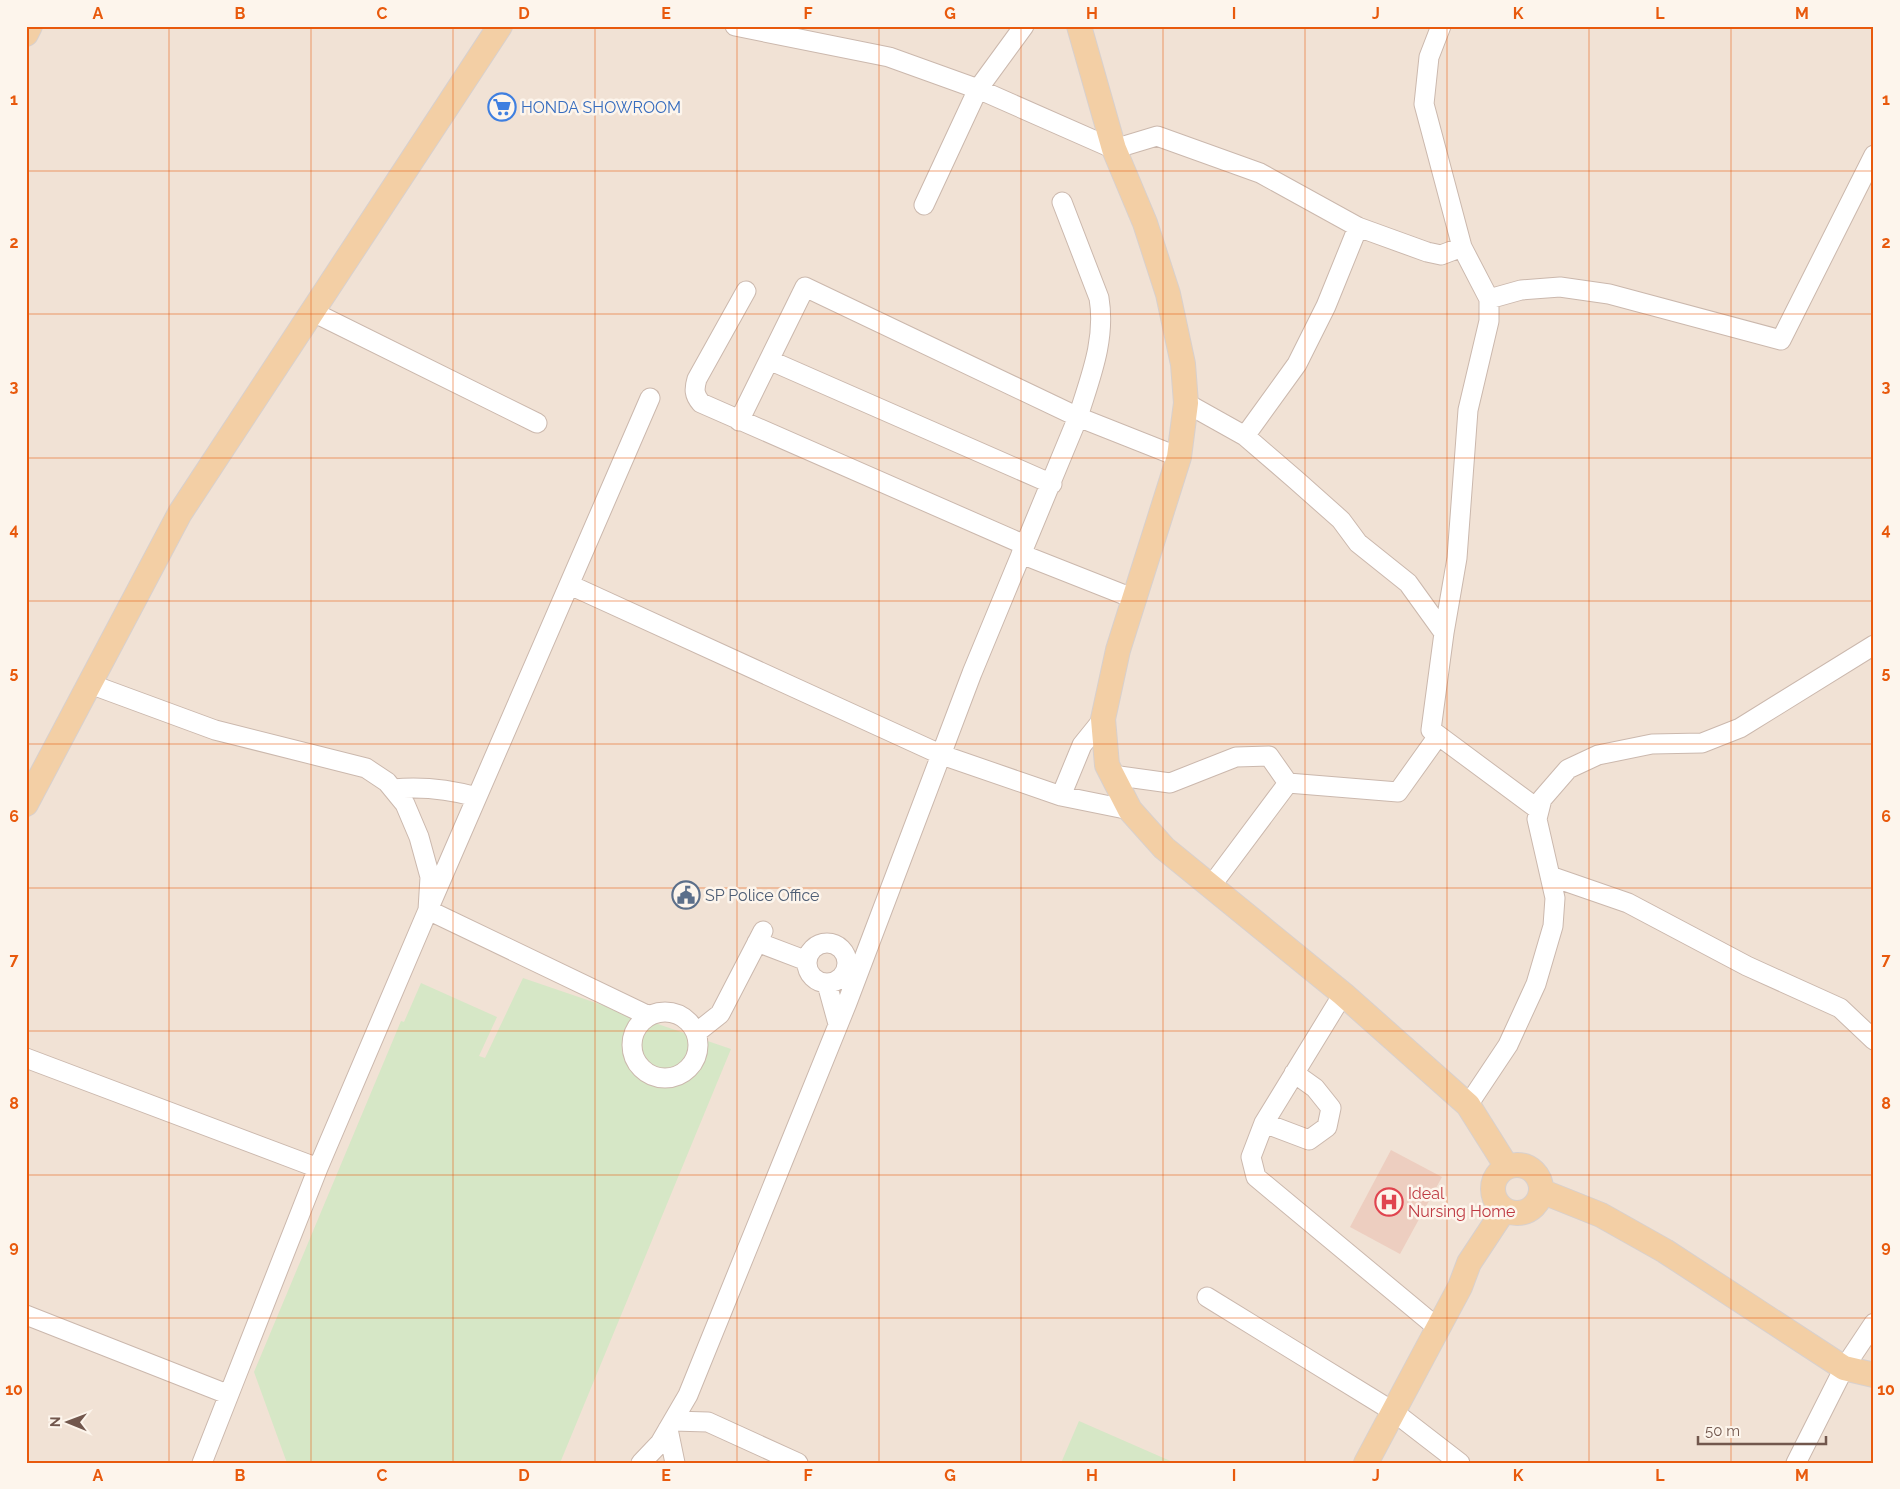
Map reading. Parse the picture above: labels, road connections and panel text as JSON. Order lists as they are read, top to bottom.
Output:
{
  "places": {
    "supermarket": ["HONDA SHOWROOM"],
    "public building": ["SP Police Office"],
    "hospital": ["Ideal Nursing Home"]
  },
  "scale_bar": "50 m",
  "north": "left",
  "grid": {
    "columns": [
      "A",
      "B",
      "C",
      "D",
      "E",
      "F",
      "G",
      "H",
      "I",
      "J",
      "K",
      "L",
      "M"
    ],
    "rows": [
      "1",
      "2",
      "3",
      "4",
      "5",
      "6",
      "7",
      "8",
      "9",
      "10"
    ]
  }
}
